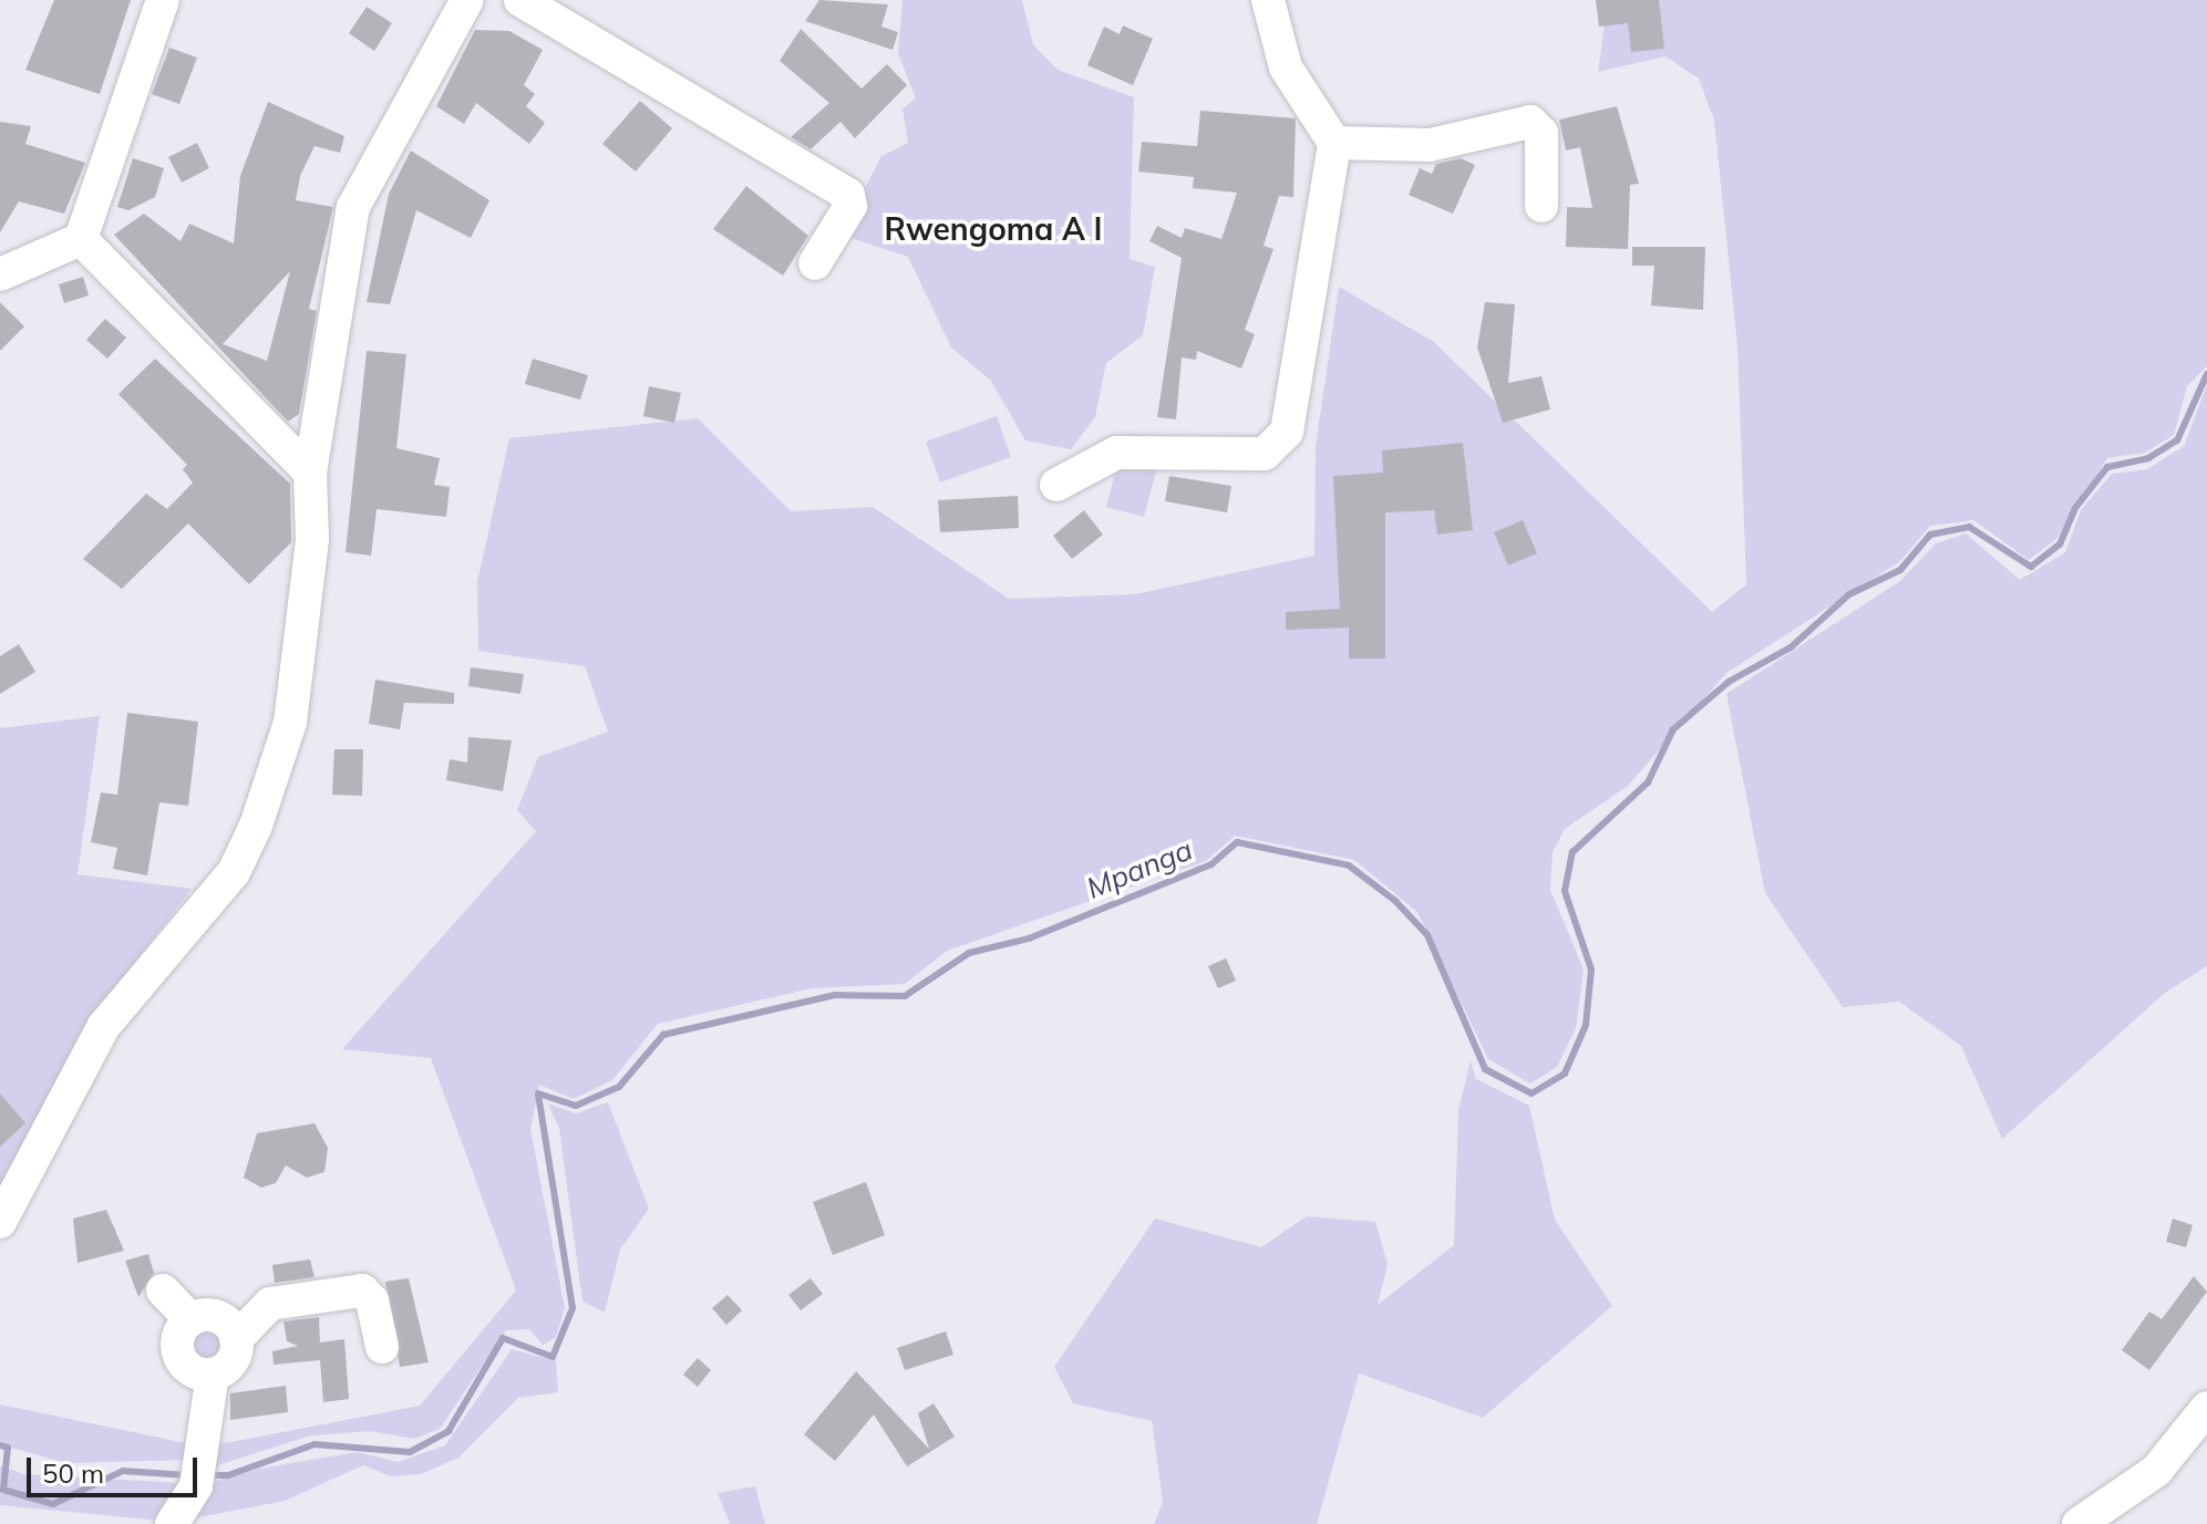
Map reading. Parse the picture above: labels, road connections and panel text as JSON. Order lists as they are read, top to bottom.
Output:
{
  "districts": ["Rwengoma A I"],
  "water": ["Mpanga"],
  "scale_bar": "50 m"
}
